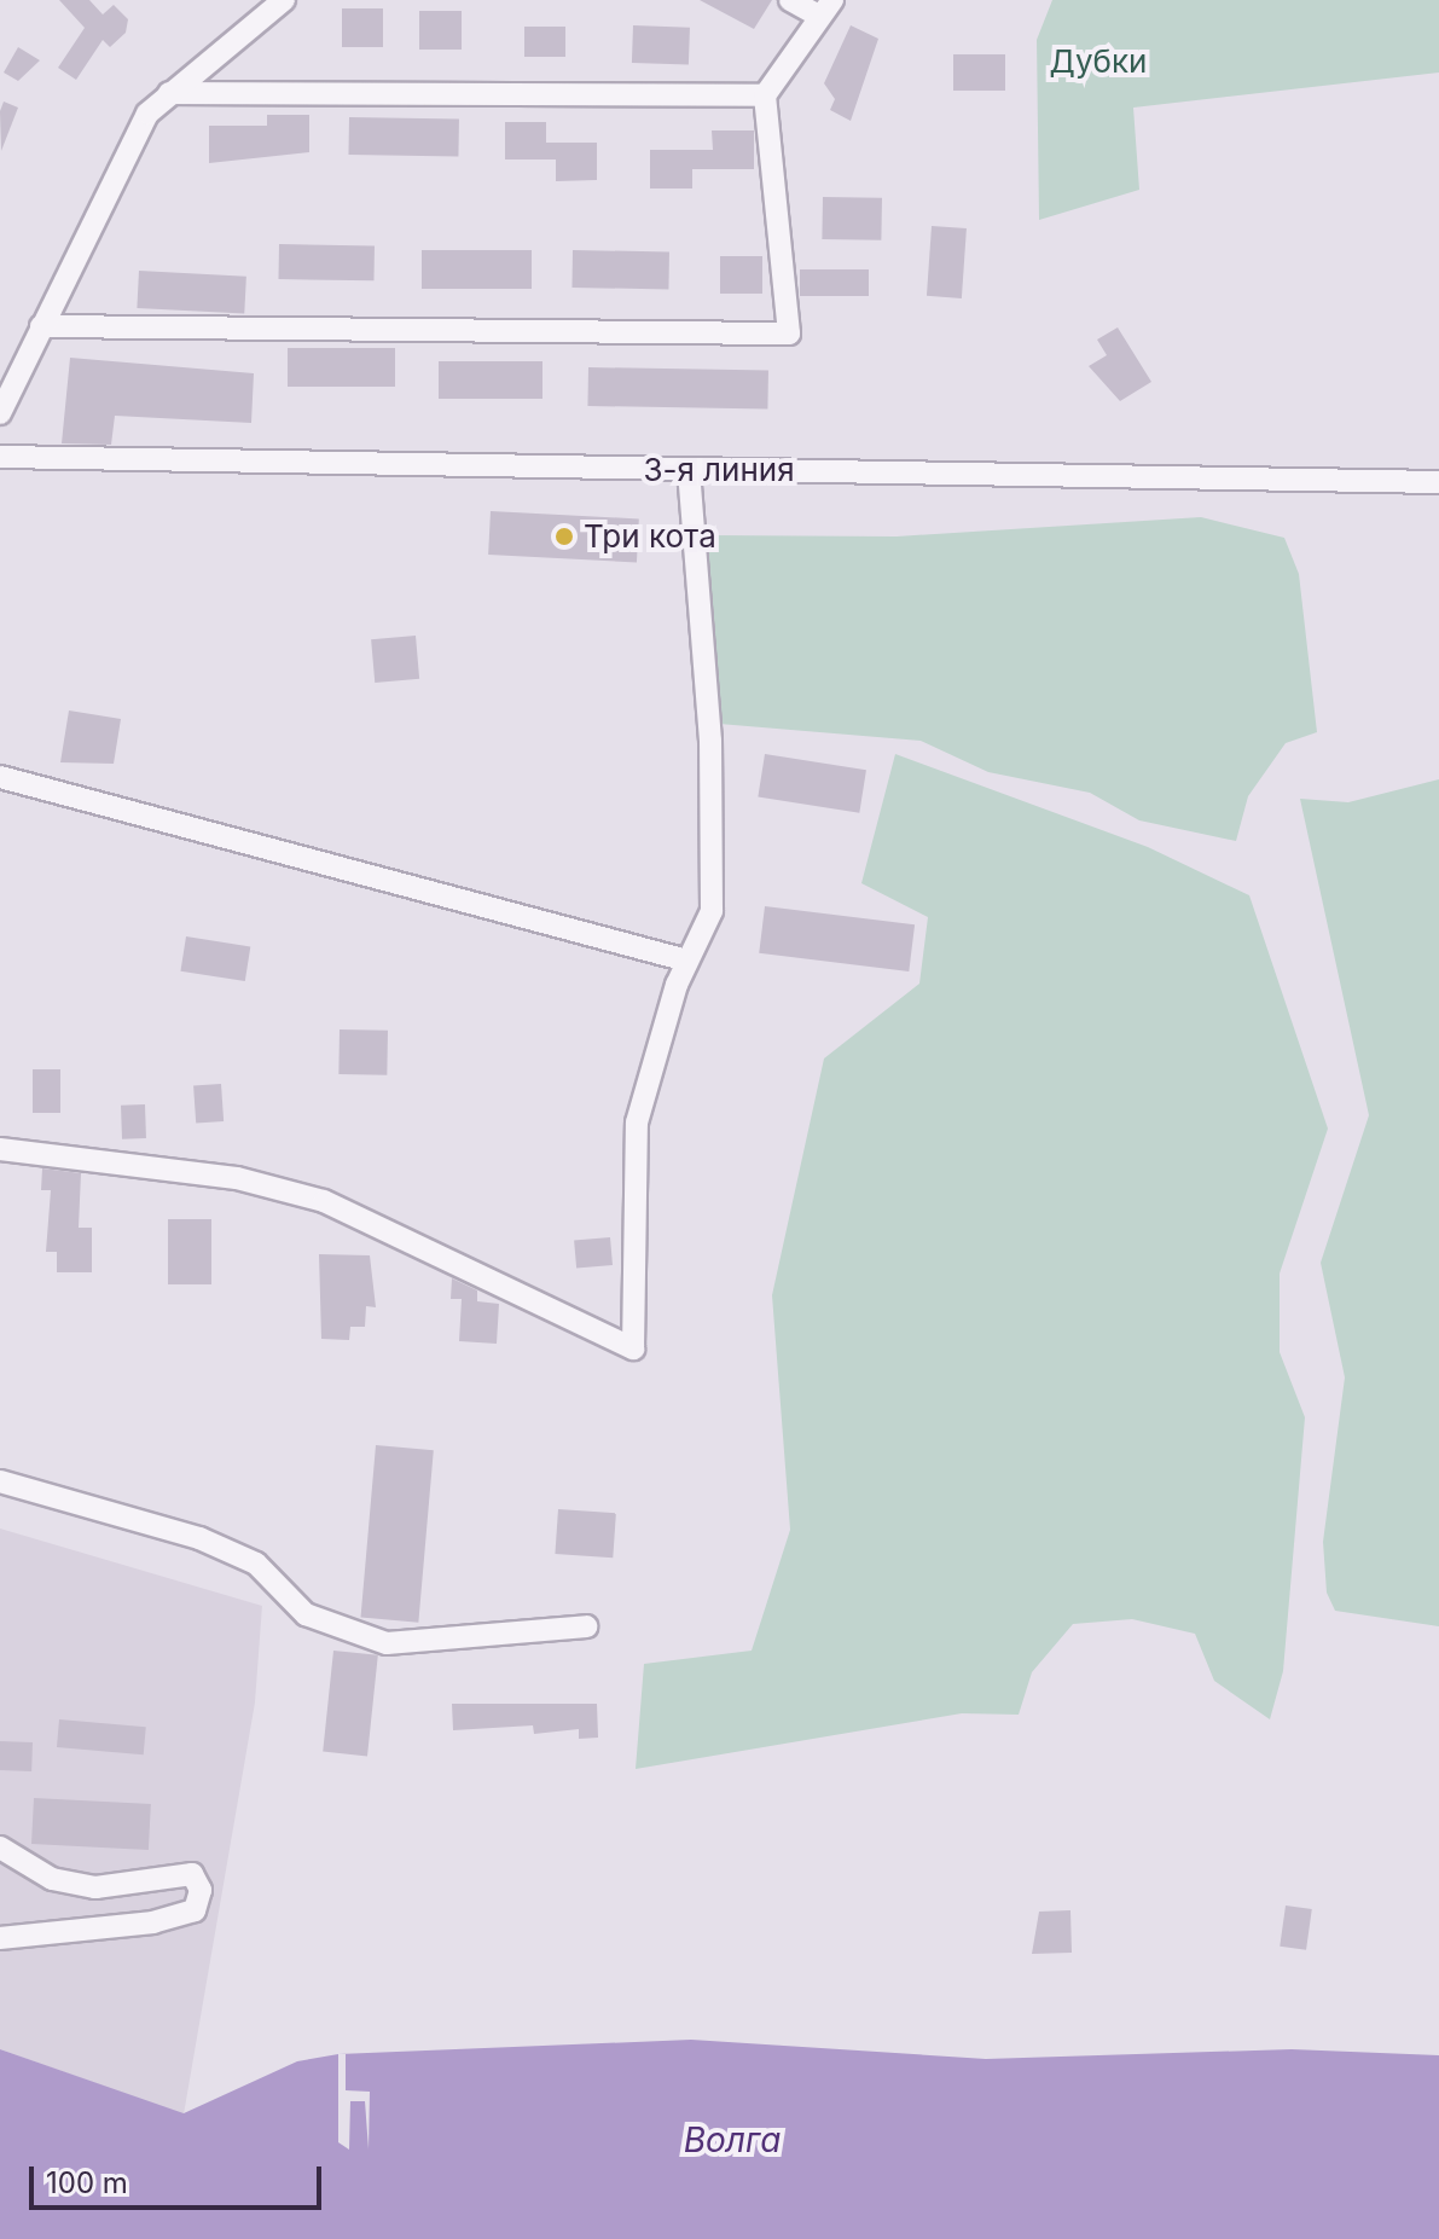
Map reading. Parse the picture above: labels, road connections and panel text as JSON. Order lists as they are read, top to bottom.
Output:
{
  "streets": {
    "street": ["3-я линия"]
  },
  "water": ["Волга"],
  "parks": ["Дубки"],
  "places": ["Три кота"],
  "scale_bar": "100 m"
}
